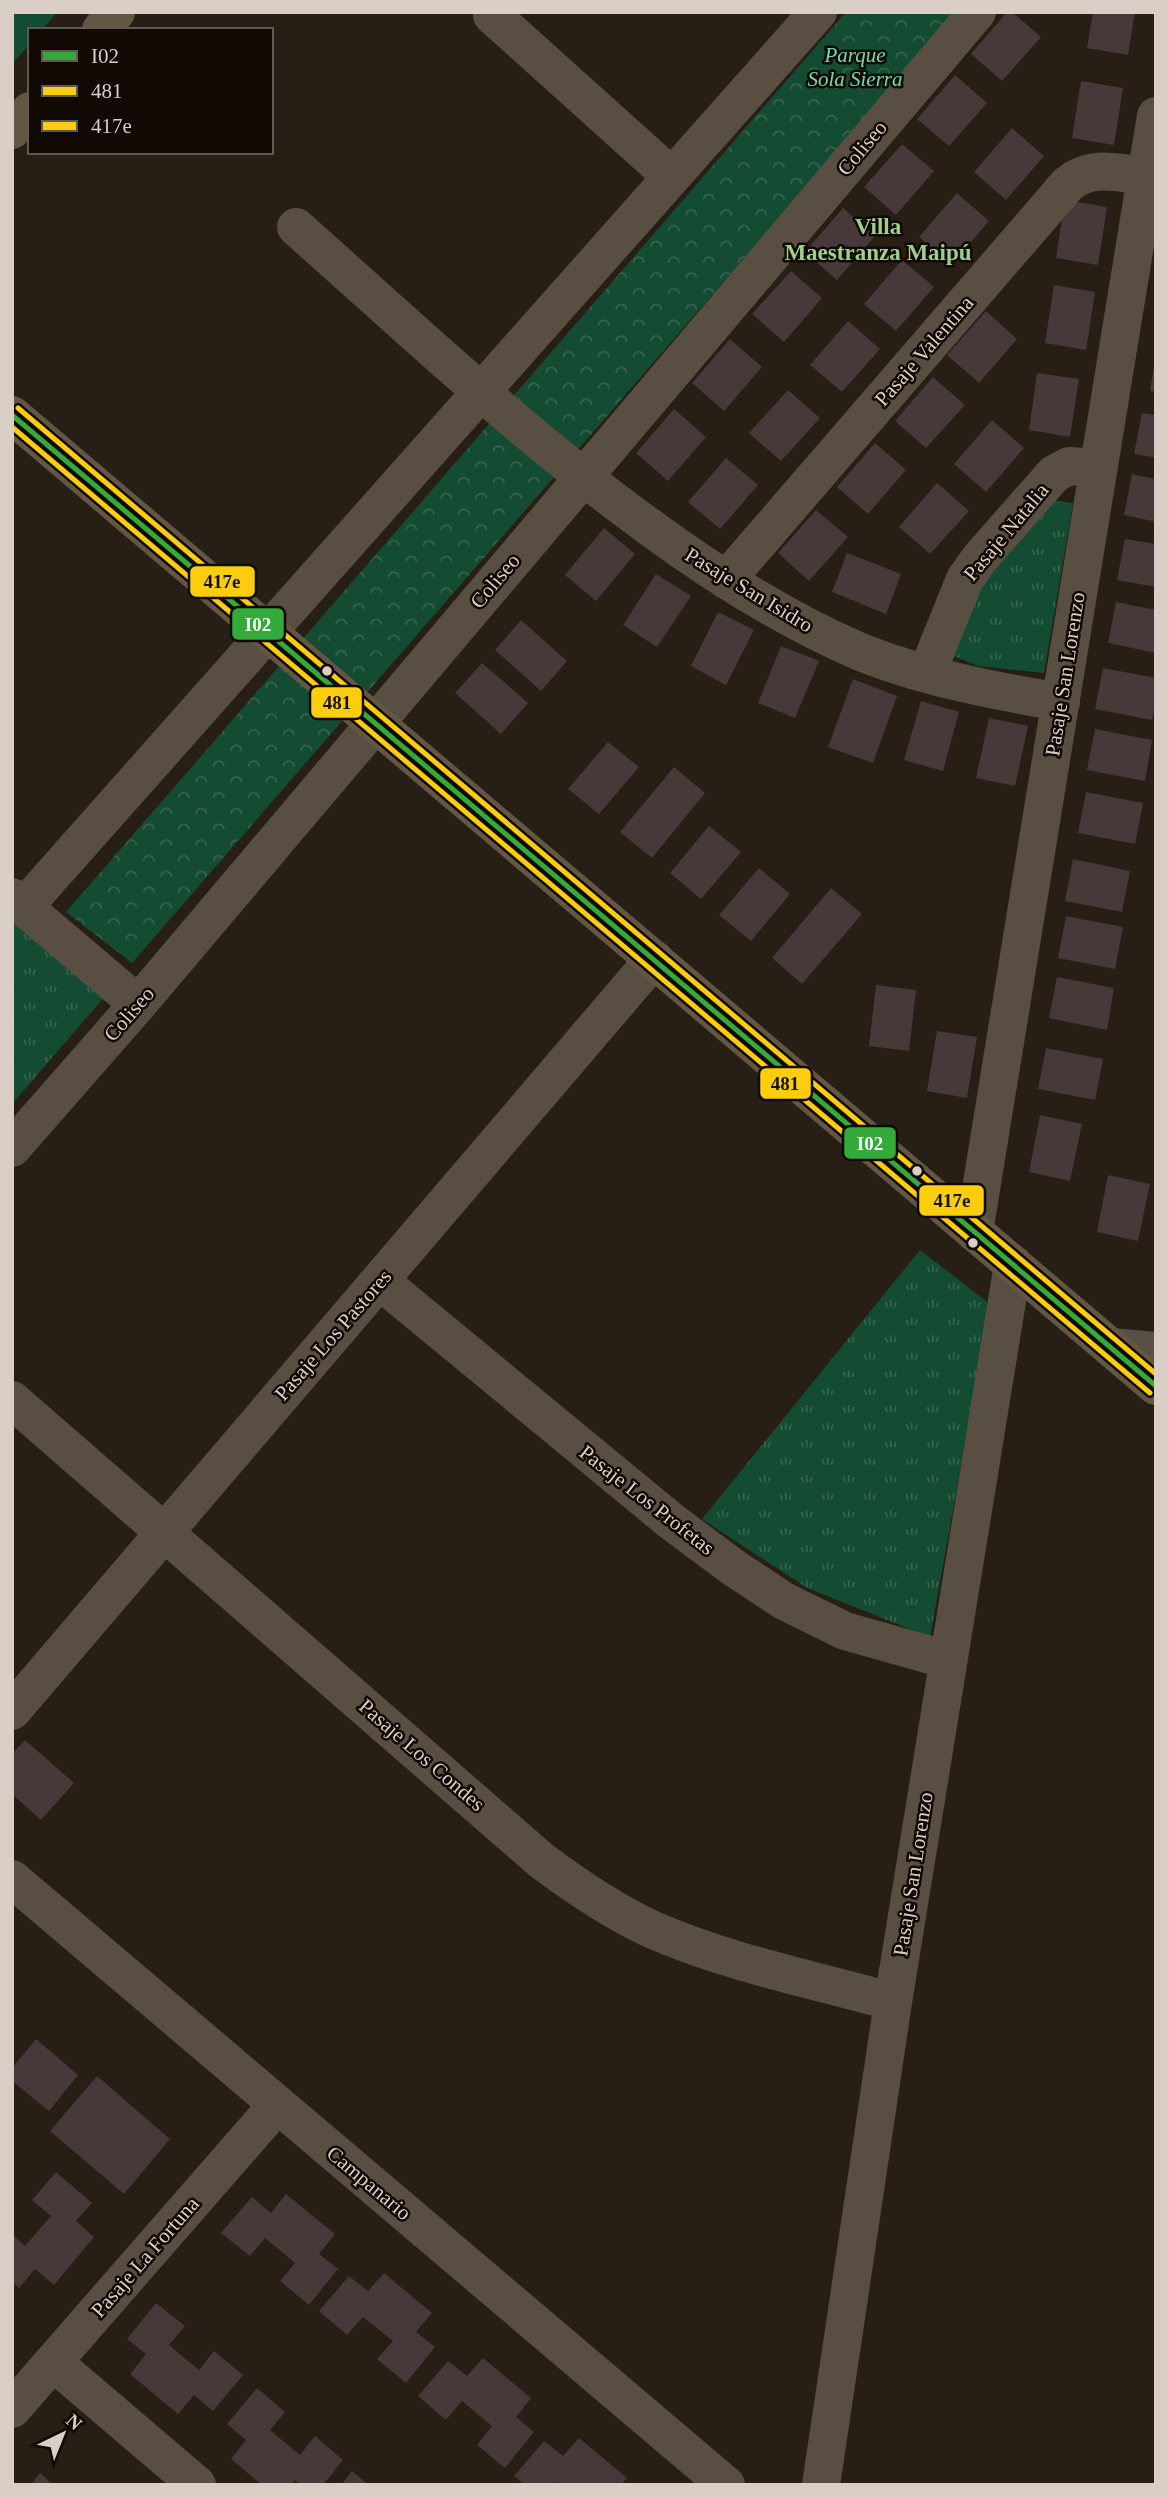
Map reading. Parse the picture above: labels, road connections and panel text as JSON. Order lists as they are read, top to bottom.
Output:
{
  "streets": {
    "street": [
      "Coliseo",
      "Pasaje Valentina",
      "Pasaje Natalia",
      "Pasaje San Isidro",
      "Pasaje San Lorenzo",
      "Pasaje Los Pastores",
      "Pasaje Los Profetas",
      "Pasaje Los Condes",
      "Campanario",
      "Pasaje La Fortuna"
    ]
  },
  "crossings": [
    ["Coliseo", "Pasaje San Isidro"],
    ["Pasaje Valentina", "Pasaje San Isidro"],
    ["Pasaje Valentina", "Pasaje San Lorenzo"],
    ["Pasaje Natalia", "Pasaje San Isidro"],
    ["Pasaje Natalia", "Pasaje San Lorenzo"],
    ["Pasaje San Isidro", "Pasaje San Lorenzo"],
    ["Pasaje San Lorenzo", "Pasaje Los Profetas"],
    ["Pasaje San Lorenzo", "Pasaje Los Condes"],
    ["Pasaje Los Pastores", "Pasaje Los Profetas"],
    ["Pasaje Los Pastores", "Pasaje Los Condes"],
    ["Campanario", "Pasaje La Fortuna"]
  ],
  "districts": ["Villa Maestranza Maipú"],
  "parks": ["Parque Sola Sierra"],
  "lines": ["transit line 417e", "transit line I02", "transit line 481"],
  "legend": ["I02", "481", "417e"],
  "north": "top right"
}
